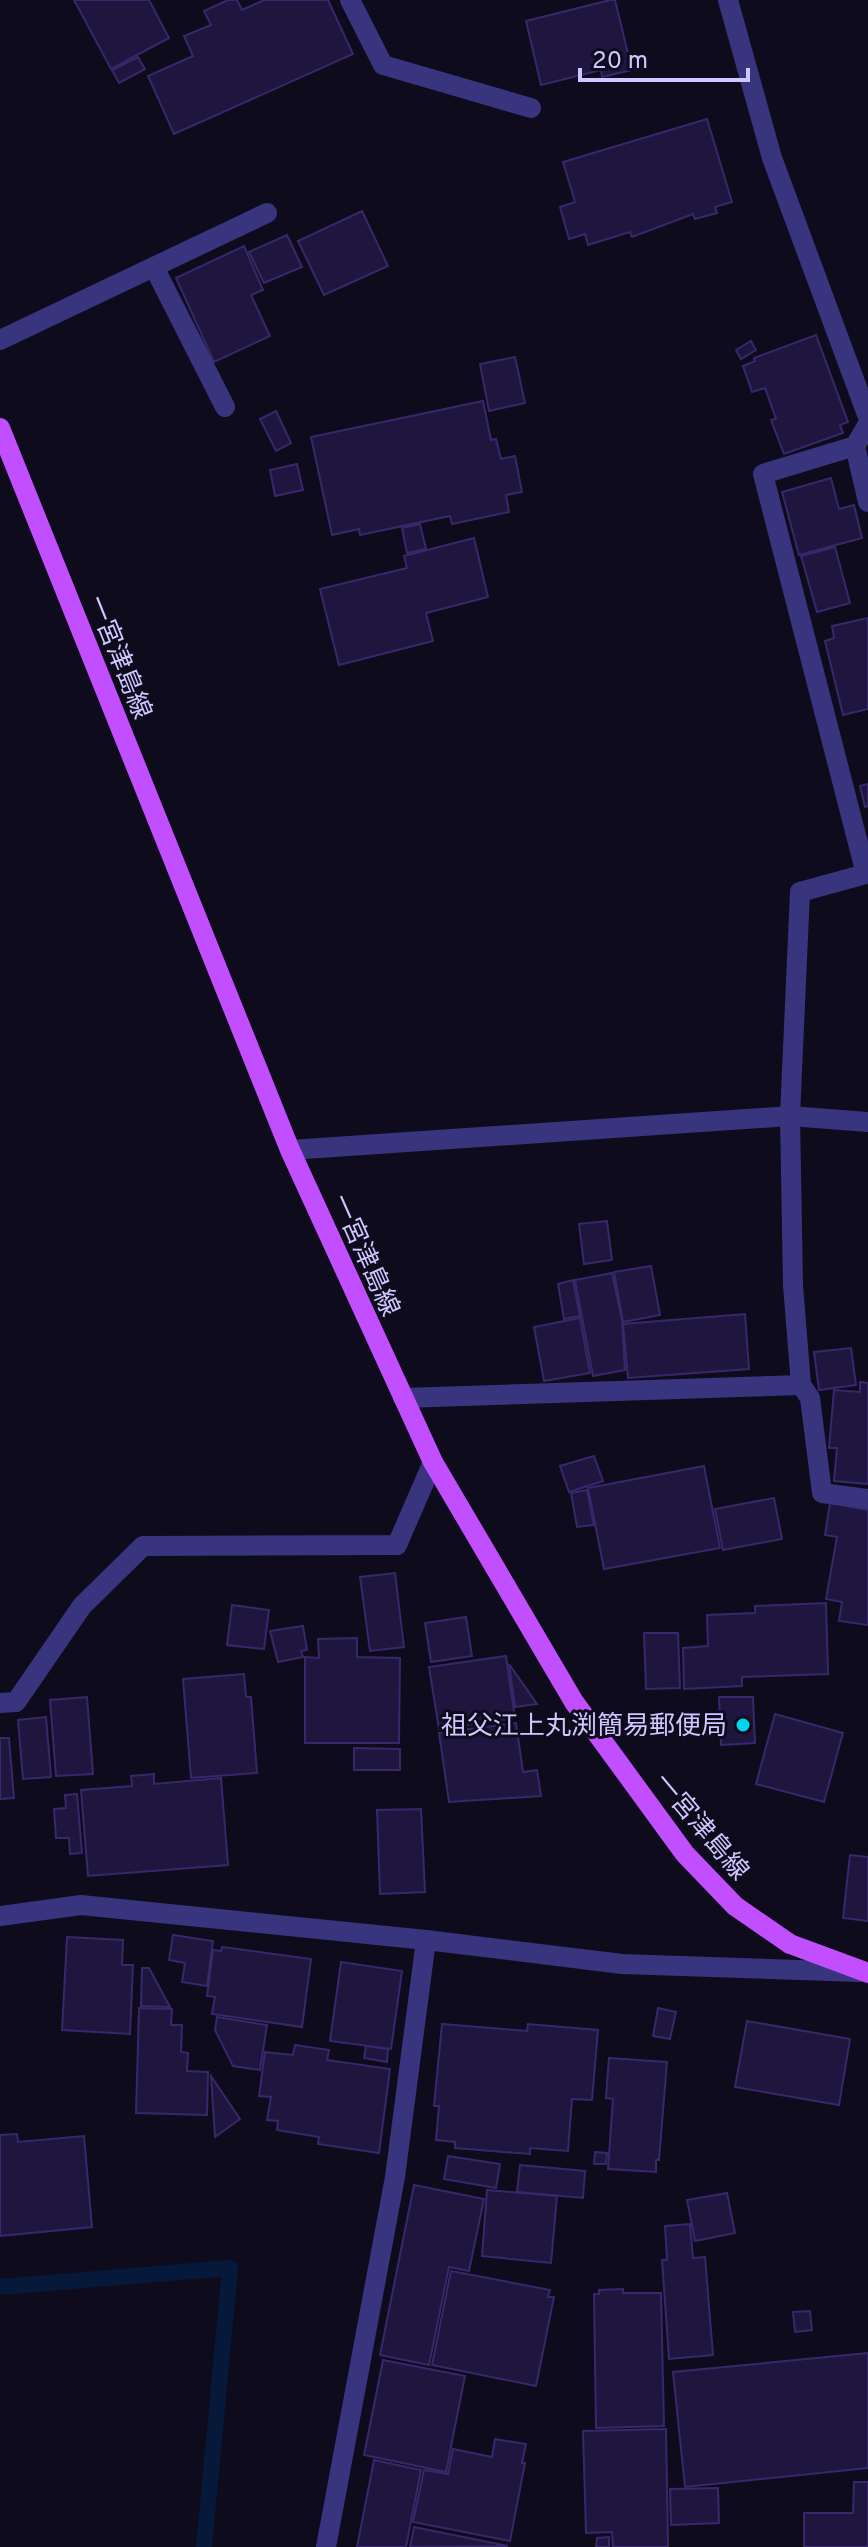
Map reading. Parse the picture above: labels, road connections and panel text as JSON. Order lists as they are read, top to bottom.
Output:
{
  "streets": {
    "main road": ["一宮津島線"]
  },
  "places": ["祖父江上丸渕簡易郵便局"],
  "scale_bar": "20 m"
}
